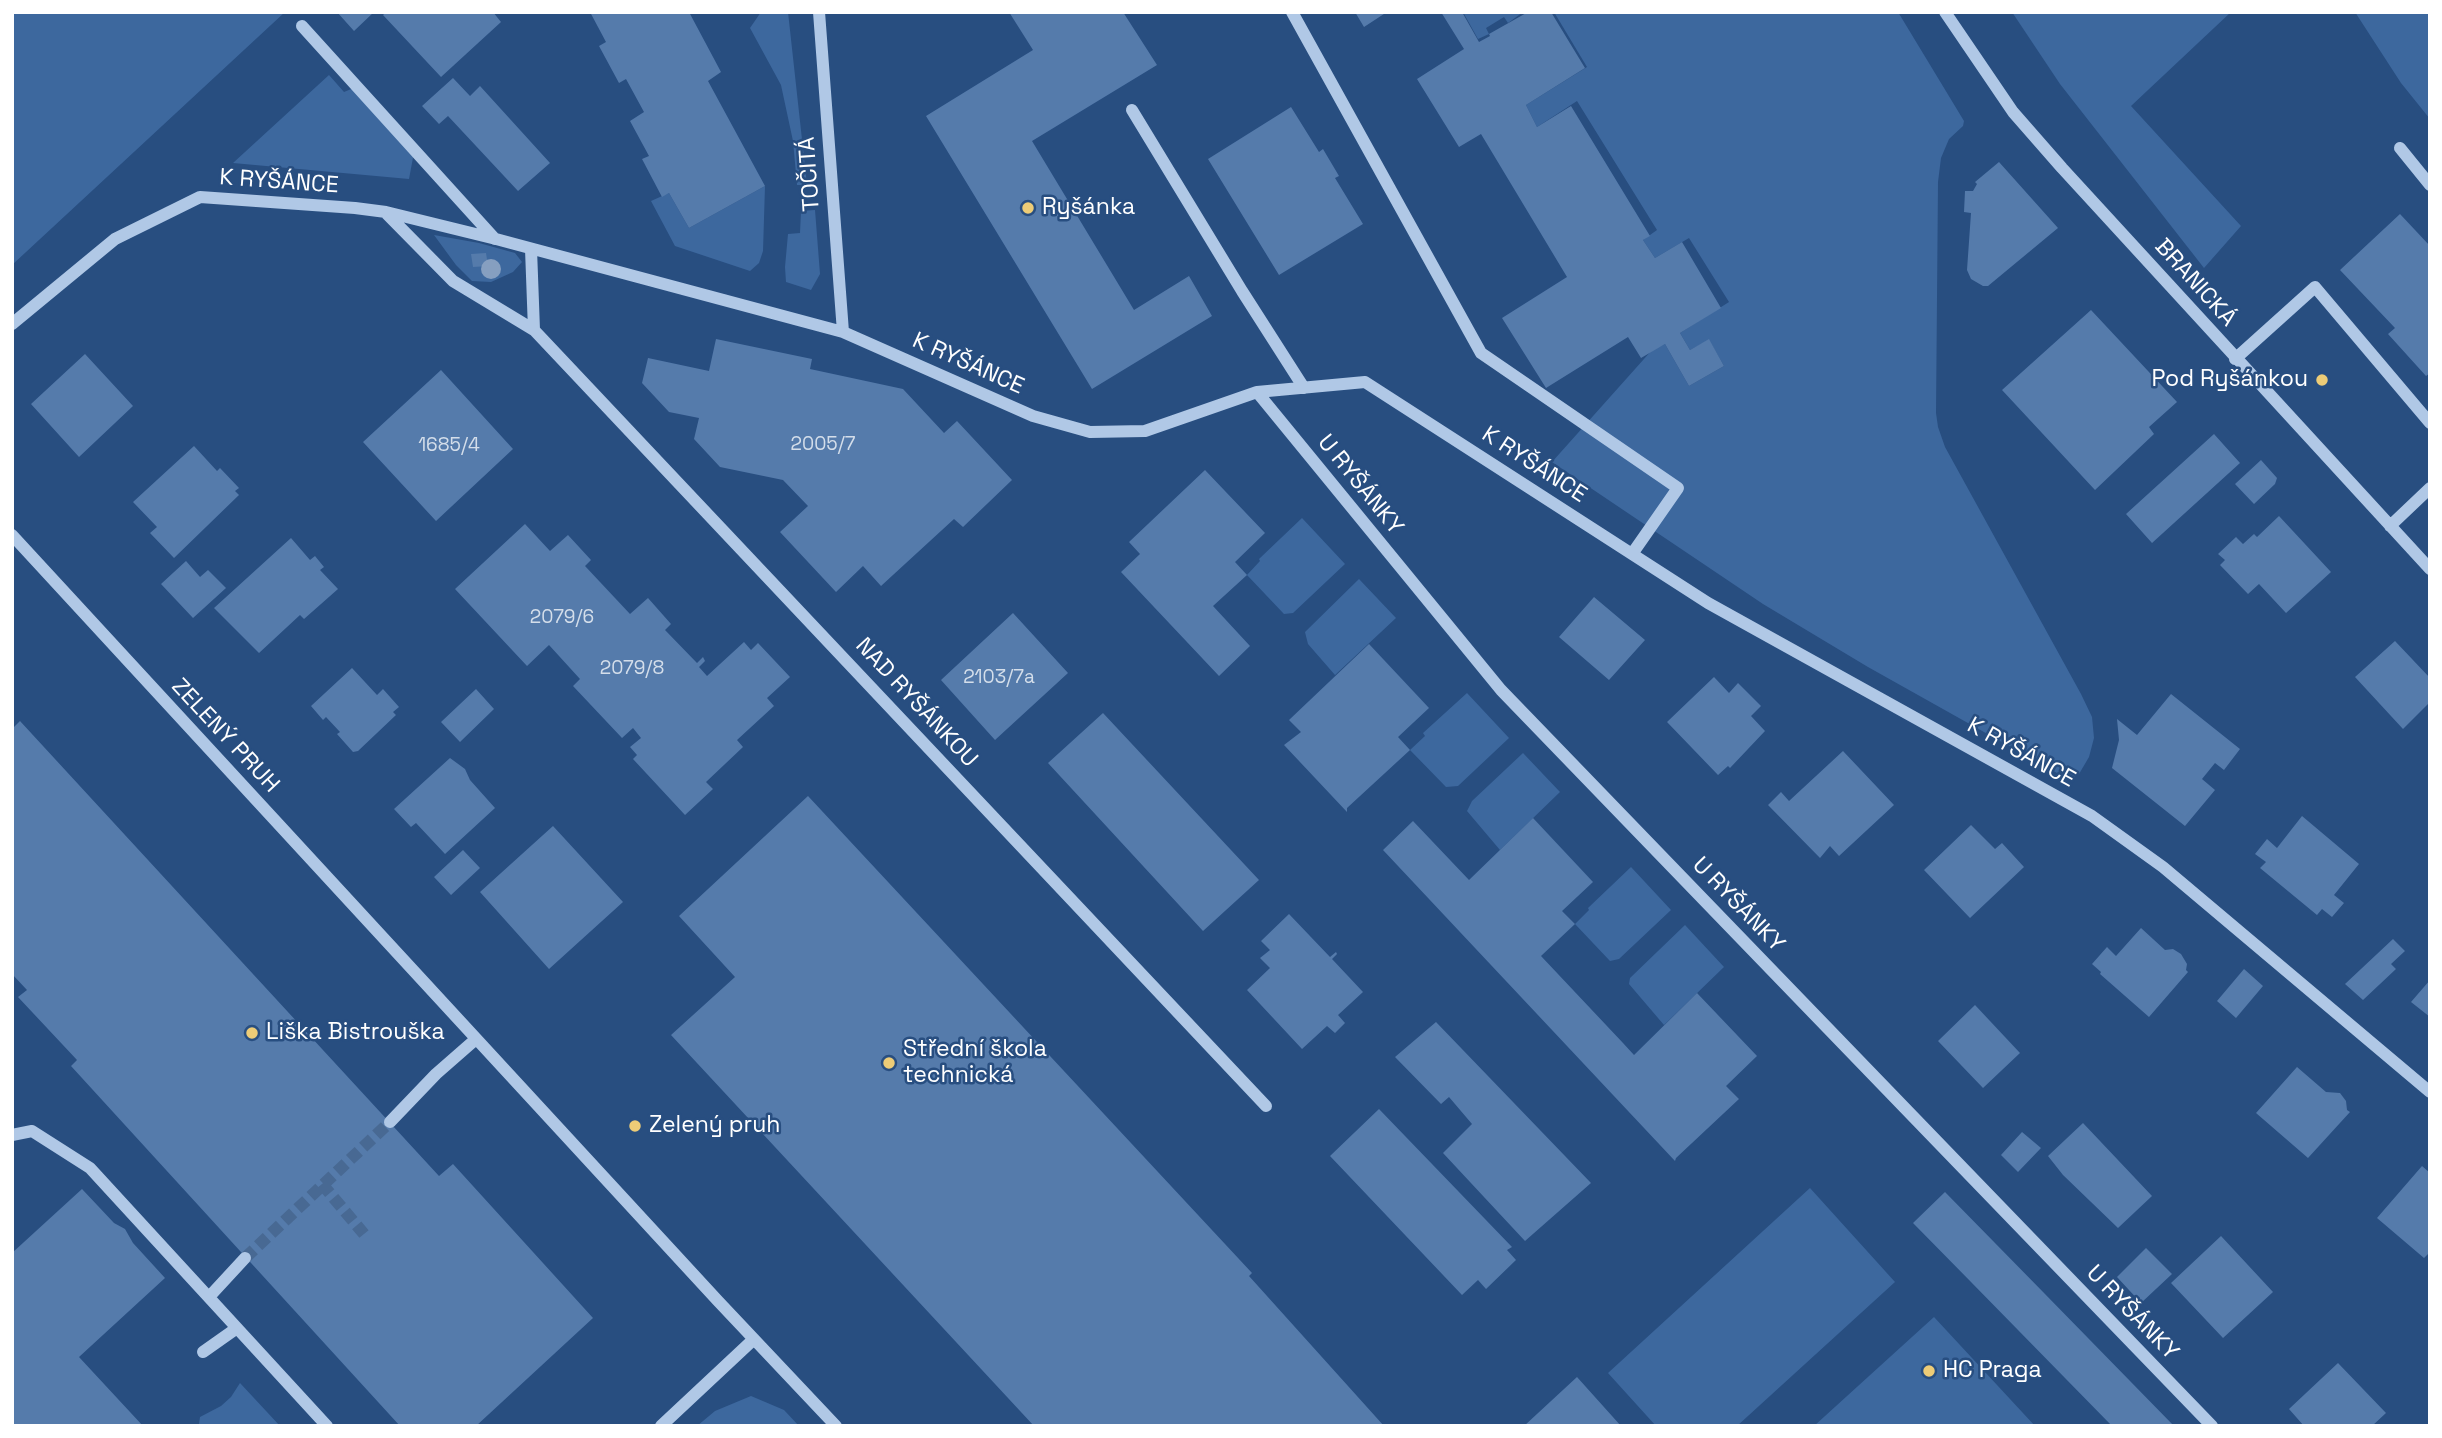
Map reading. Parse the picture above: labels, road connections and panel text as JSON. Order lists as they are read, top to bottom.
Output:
{
  "streets": {
    "street": [
      "TOČITÁ",
      "K RYŠÁNCE",
      "BRANICKÁ",
      "U RYŠÁNKY",
      "NAD RYŠÁNKOU",
      "ZELENÝ PRUH"
    ]
  },
  "crossings": [
    ["TOČITÁ", "K RYŠÁNCE"],
    ["K RYŠÁNCE", "U RYŠÁNKY"],
    ["K RYŠÁNCE", "NAD RYŠÁNKOU"]
  ],
  "places": [
    "Ryšánka",
    "Pod Ryšánkou",
    "Liška Bistrouška",
    "Střední škola technická",
    "Zelený pruh",
    "HC Praga"
  ],
  "house_numbers": [
    "2005/7",
    "1685/4",
    "2079/6",
    "2079/8",
    "2103/7a"
  ]
}
